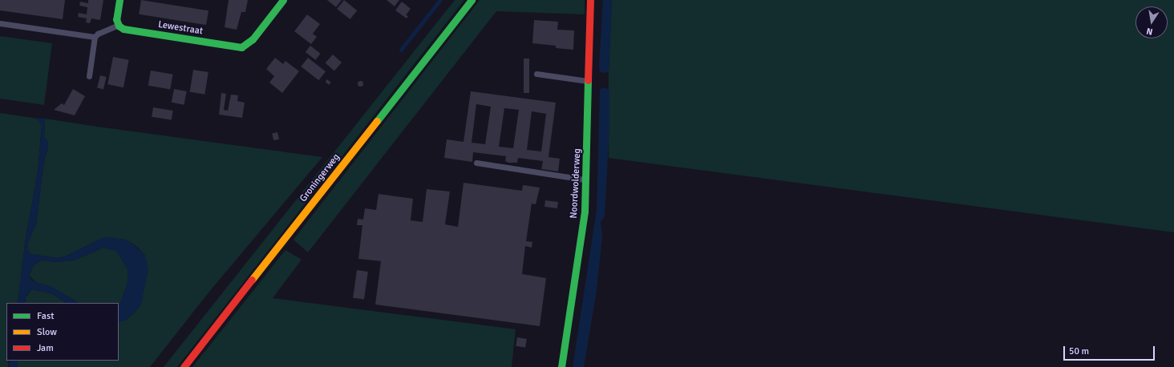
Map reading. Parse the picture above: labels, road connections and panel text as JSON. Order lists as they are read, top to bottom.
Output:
{
  "streets": {
    "street": ["Lewestraat", "Groningerweg", "Noordwolderweg"]
  },
  "legend": ["Fast", "Slow", "Jam"],
  "scale_bar": "50 m",
  "north": "bottom"
}
